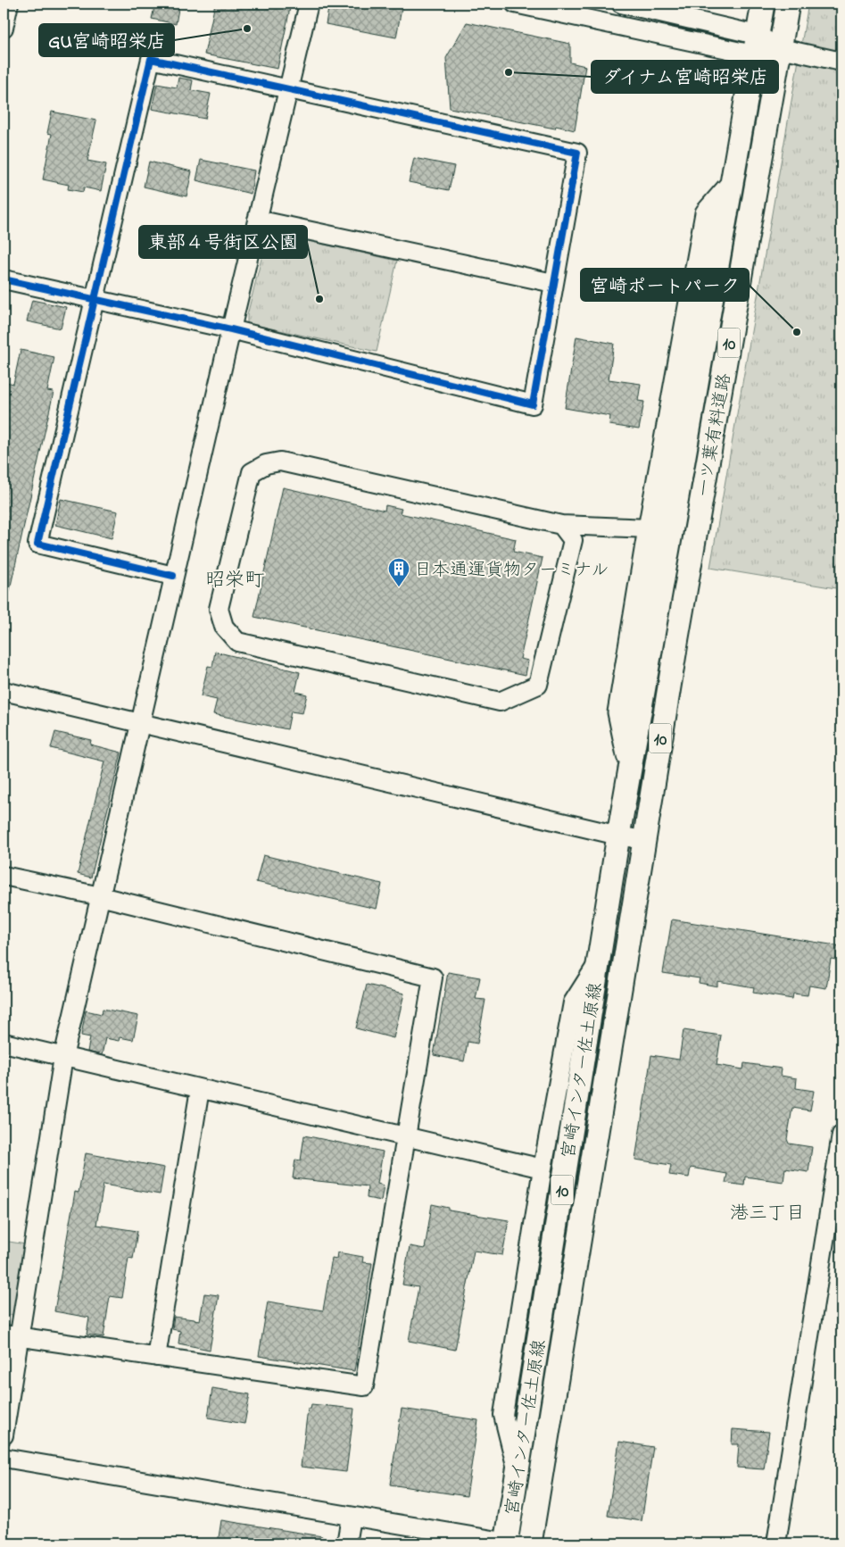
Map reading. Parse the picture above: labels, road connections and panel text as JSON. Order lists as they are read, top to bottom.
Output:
{
  "streets": {
    "main road": ["10", "一ツ葉有料道路", "宮崎インター佐土原線"]
  },
  "crossings": [
    ["一ツ葉有料道路", "宮崎インター佐土原線"]
  ],
  "districts": ["昭栄町", "港三丁目"],
  "places": {
    "other": [
      "GU宮崎昭栄店",
      "ダイナム宮崎昭栄店",
      "東部４号街区公園",
      "宮崎ポートパーク"
    ],
    "building": ["日本通運貨物ターミナル"]
  }
}
